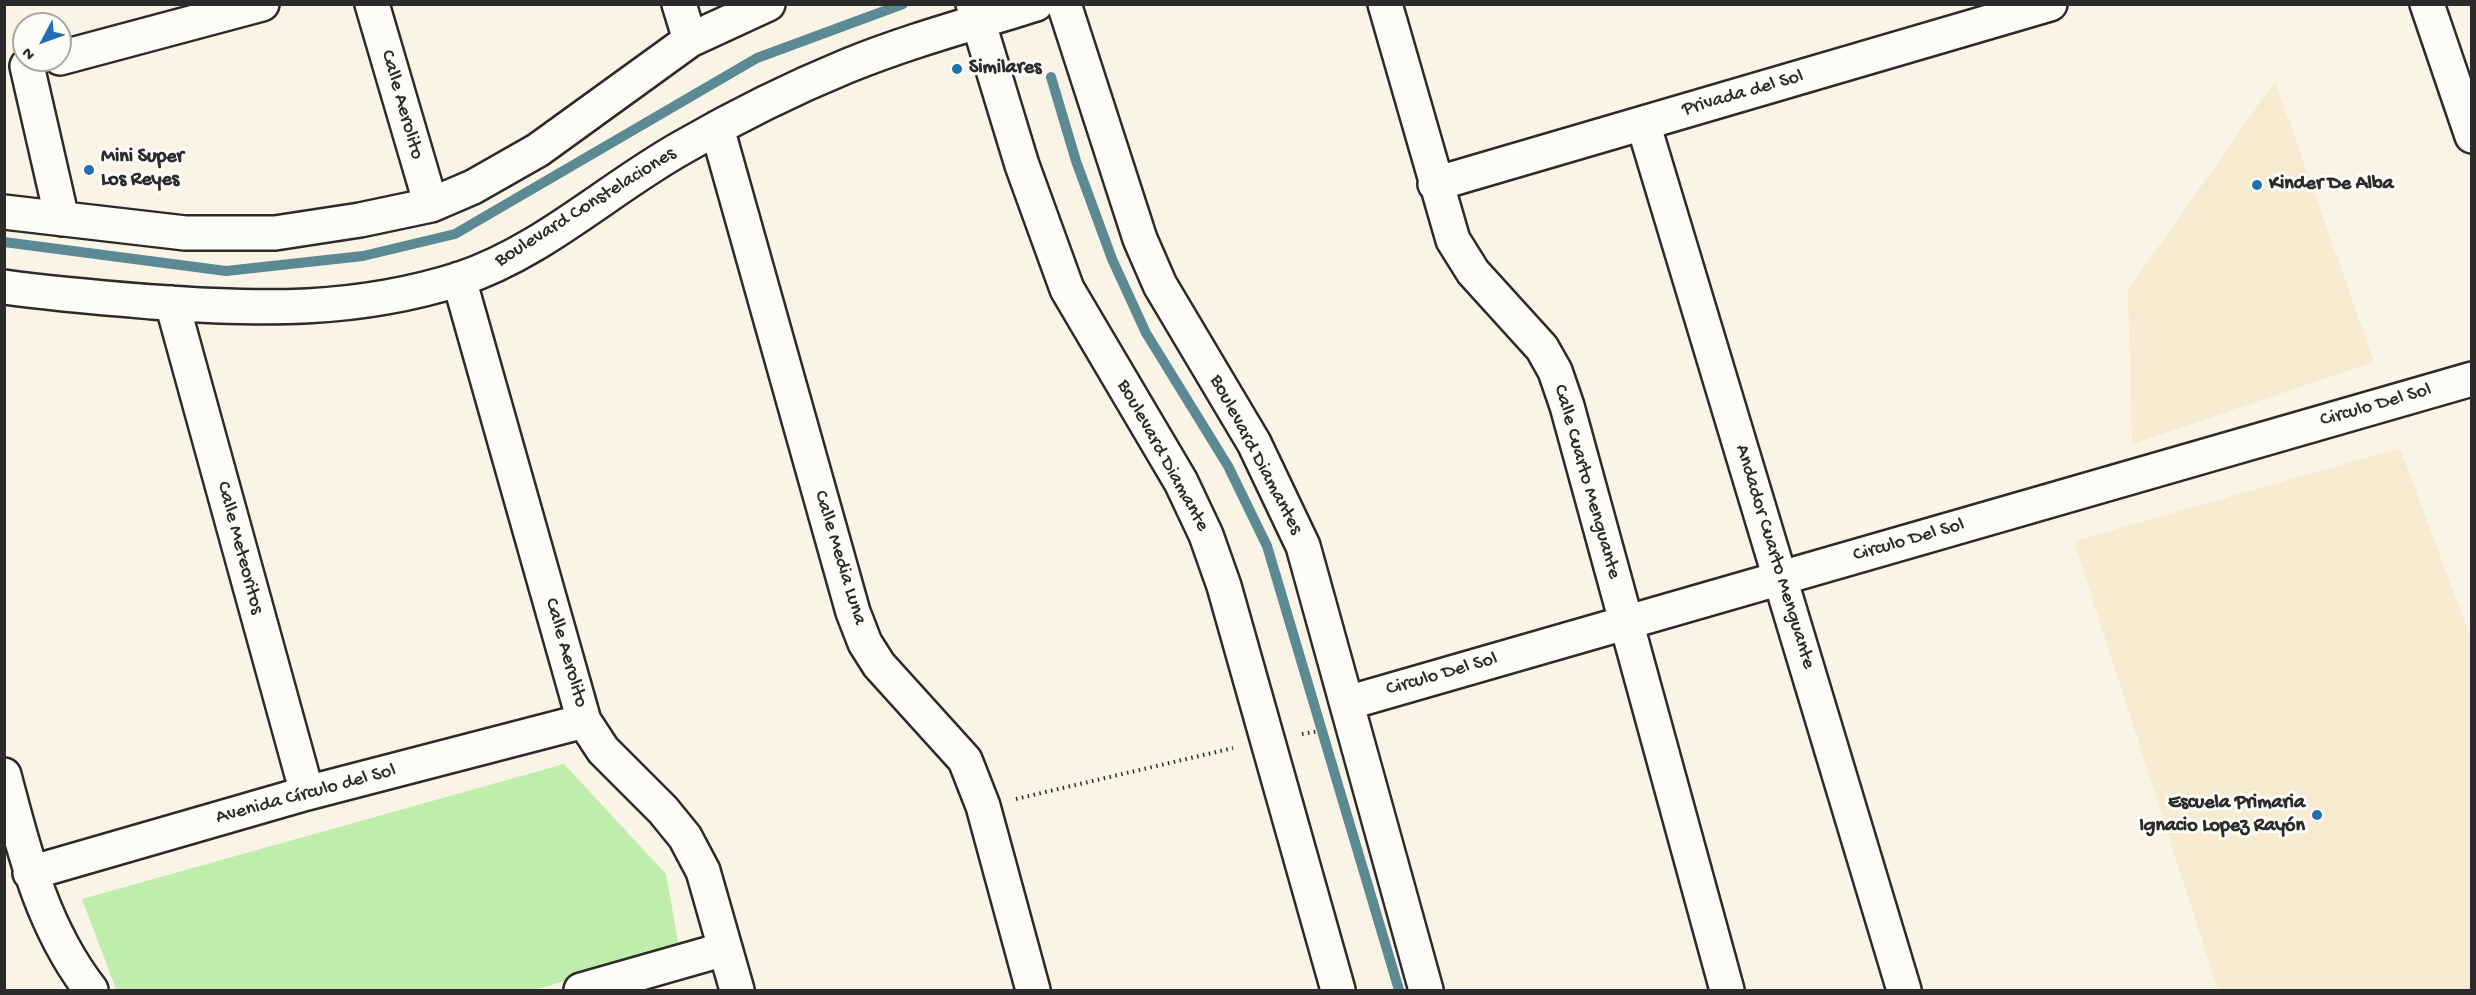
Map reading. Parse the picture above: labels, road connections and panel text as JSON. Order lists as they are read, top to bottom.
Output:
{
  "streets": {
    "street": [
      "Privada del Sol",
      "Calle Aerolito",
      "Boulevard Constelaciones",
      "Circulo Del Sol",
      "Boulevard Diamantes",
      "Boulevard Diamante",
      "Calle Cuarto Menguante",
      "Calle Meteoritos",
      "Andador Cuarto Menguante",
      "Calle Media Luna",
      "Avenida Círculo del Sol"
    ]
  },
  "crossings": [
    ["Privada del Sol", "Calle Cuarto Menguante"],
    ["Privada del Sol", "Andador Cuarto Menguante"],
    ["Calle Aerolito", "Boulevard Constelaciones"],
    ["Calle Aerolito", "Avenida Círculo del Sol"],
    ["Boulevard Constelaciones", "Boulevard Diamante"],
    ["Boulevard Constelaciones", "Calle Meteoritos"],
    ["Boulevard Constelaciones", "Calle Media Luna"],
    ["Circulo Del Sol", "Boulevard Diamantes"],
    ["Circulo Del Sol", "Calle Cuarto Menguante"],
    ["Circulo Del Sol", "Andador Cuarto Menguante"],
    ["Calle Meteoritos", "Avenida Círculo del Sol"]
  ],
  "places": [
    "Similares",
    "Mini Super Los Reyes",
    "Kinder De Alba",
    "Escuela Primaria Ignacio Lopez Rayón"
  ],
  "north": "bottom left"
}
